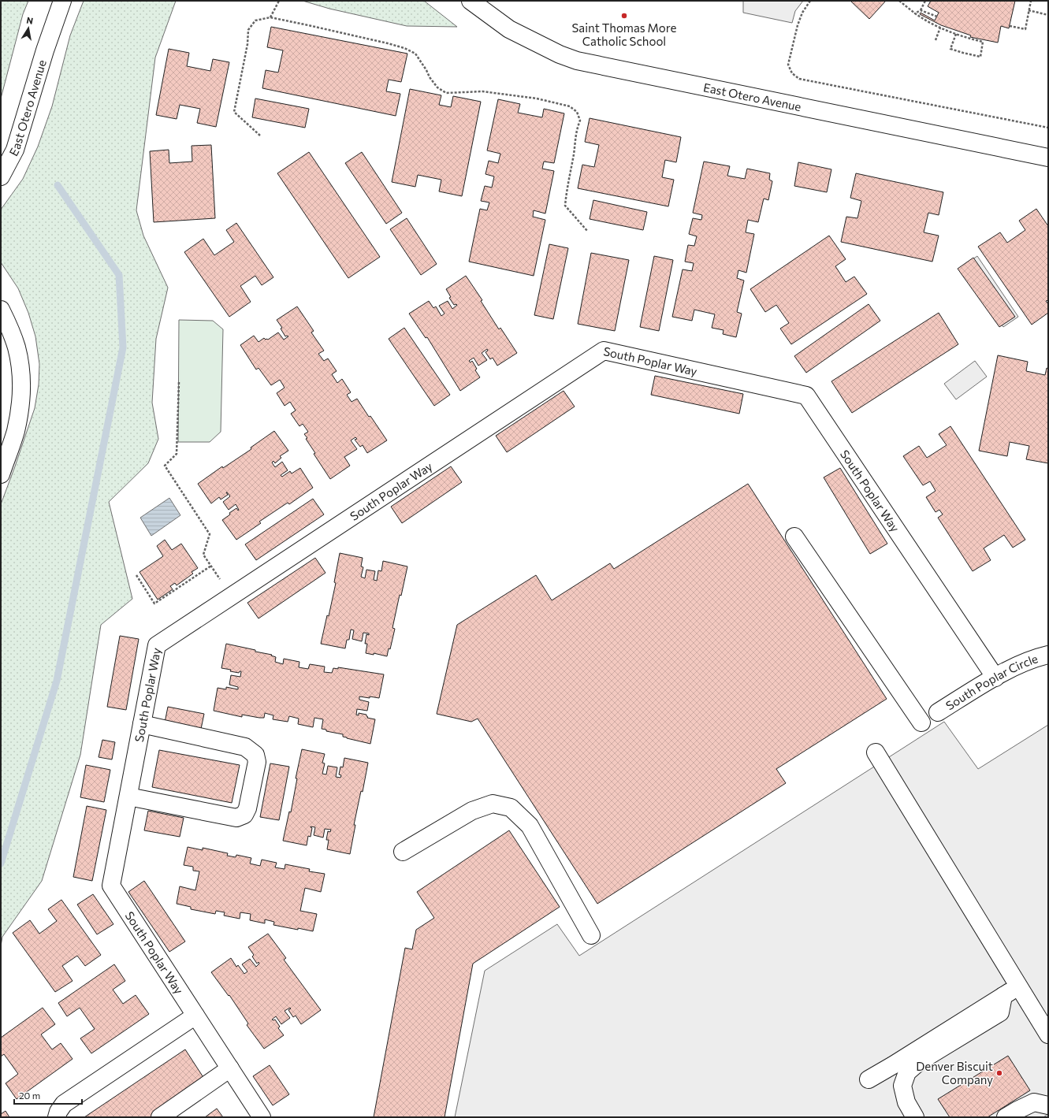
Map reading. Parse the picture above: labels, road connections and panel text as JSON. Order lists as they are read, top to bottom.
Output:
{
  "streets": {
    "street": ["East Otero Avenue", "South Poplar Way", "South Poplar Circle"]
  },
  "crossings": [
    ["South Poplar Way", "South Poplar Circle"]
  ],
  "places": ["Saint Thomas More Catholic School", "Denver Biscuit Company"],
  "scale_bar": "20 m",
  "north": "top"
}
